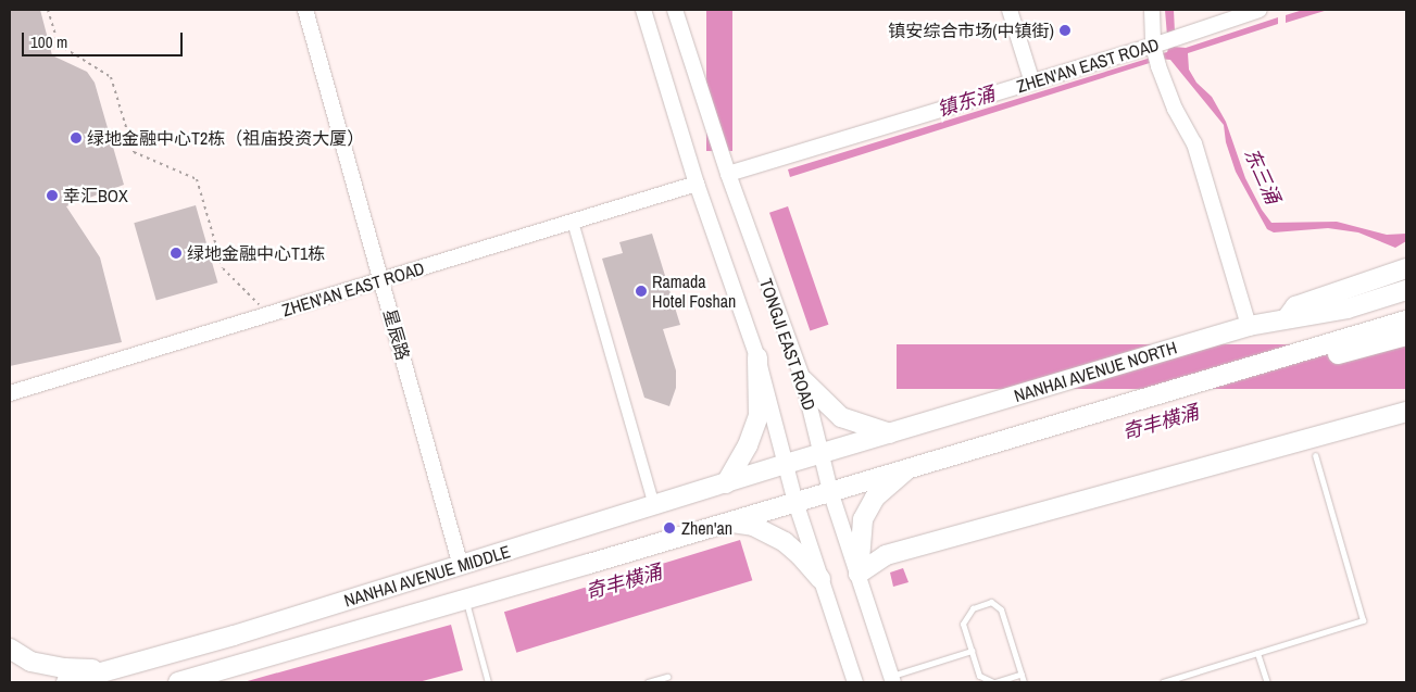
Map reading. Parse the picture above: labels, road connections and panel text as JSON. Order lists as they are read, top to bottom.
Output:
{
  "streets": {
    "highway": ["NANHAI AVENUE NORTH", "NANHAI AVENUE MIDDLE"],
    "street": ["ZHEN'AN EAST ROAD", "星辰路", "TONGJI EAST ROAD"]
  },
  "crossings": [
    ["ZHEN'AN EAST ROAD", "星辰路"],
    ["ZHEN'AN EAST ROAD", "TONGJI EAST ROAD"],
    ["星辰路", "NANHAI AVENUE MIDDLE"],
    ["TONGJI EAST ROAD", "NANHAI AVENUE NORTH"],
    ["TONGJI EAST ROAD", "NANHAI AVENUE MIDDLE"],
    ["NANHAI AVENUE NORTH", "NANHAI AVENUE MIDDLE"]
  ],
  "water": ["镇东涌", "东三涌", "奇丰横涌"],
  "places": [
    "镇安综合市场(中镇街)",
    "绿地金融中心T2栋（祖庙投资大厦）",
    "幸汇BOX",
    "绿地金融中心T1栋",
    "Ramada Hotel Foshan",
    "Zhen'an"
  ],
  "scale_bar": "100 m"
}
